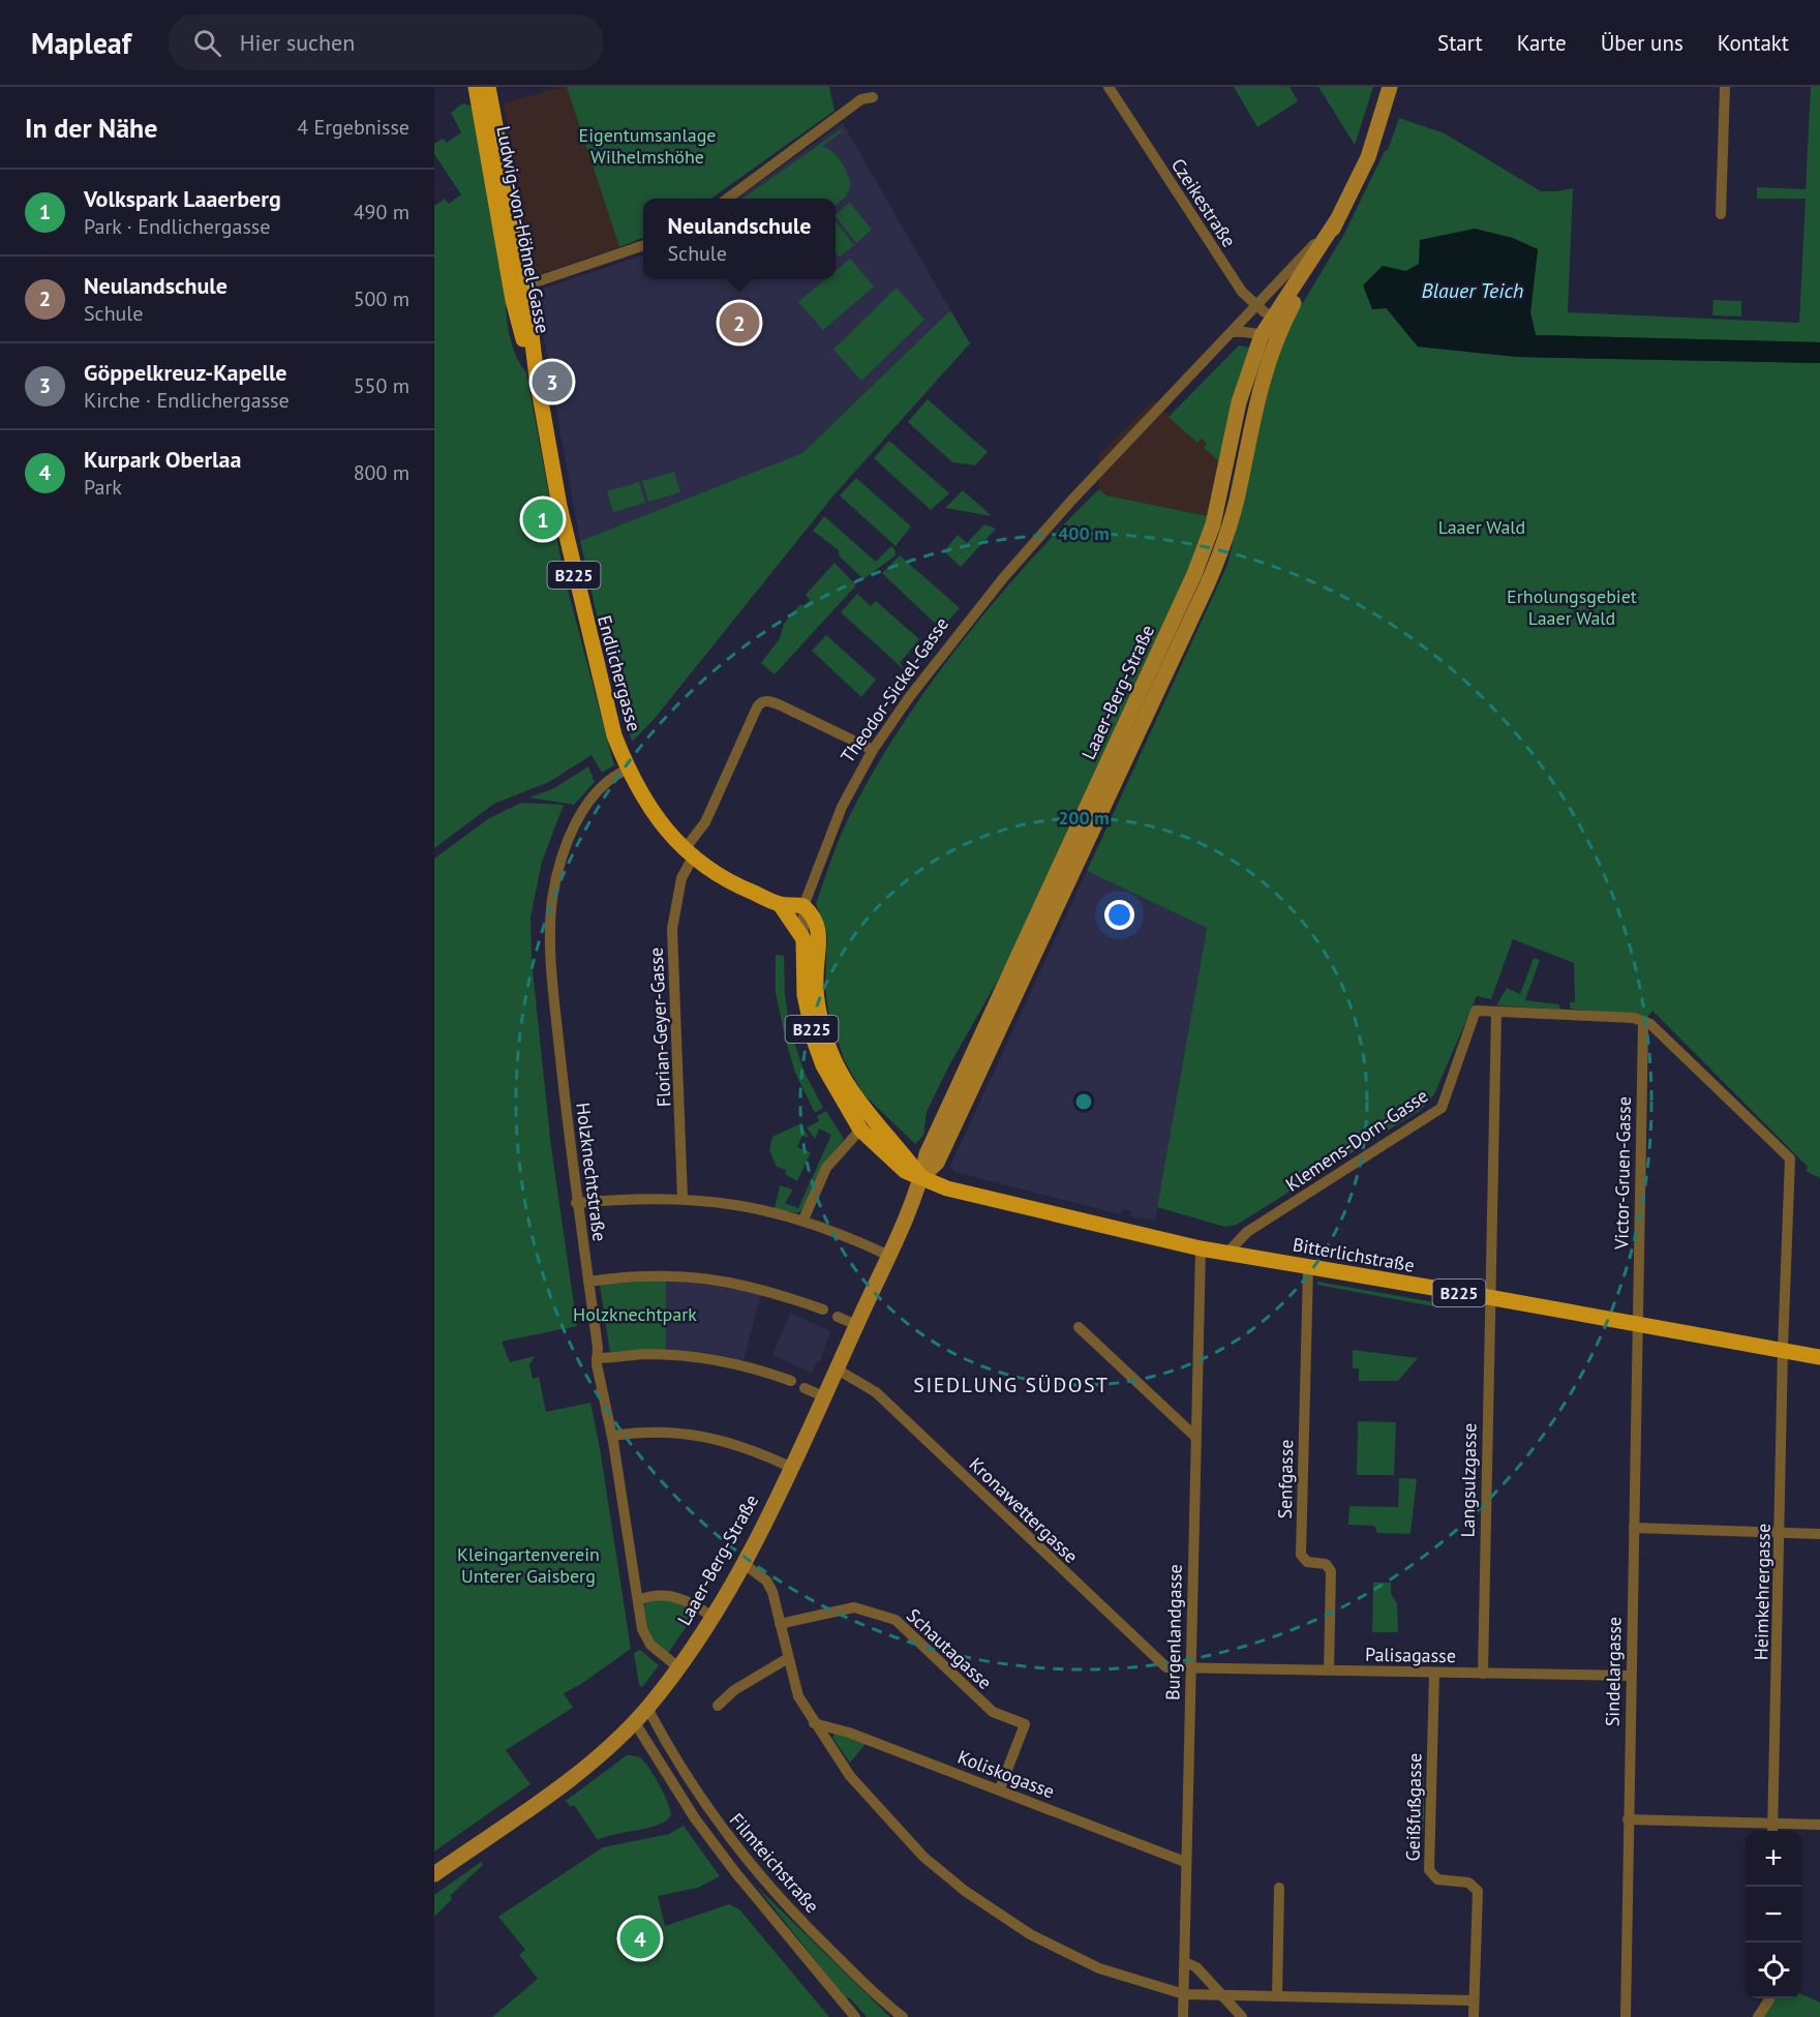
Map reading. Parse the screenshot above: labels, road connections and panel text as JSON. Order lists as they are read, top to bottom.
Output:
{
  "streets": {
    "main road": [
      "Ludwig-von-Höhnel-Gasse",
      "B225",
      "Endlichergasse",
      "Laaer-Berg-Straße",
      "Bitterlichstraße"
    ],
    "street": [
      "Czeikestraße",
      "Theodor-Sickel-Gasse",
      "Florian-Geyer-Gasse",
      "Klemens-Dorn-Gasse",
      "Holzknechtstraße",
      "Victor-Gruen-Gasse",
      "Senfgasse",
      "Langsulzgasse",
      "Kronawettergasse",
      "Heimkehrergasse",
      "Burgenlandgasse",
      "Schautagasse",
      "Palisagasse",
      "Sindelargasse",
      "Koliskogasse",
      "Geißfußgasse",
      "Filmteichstraße"
    ]
  },
  "crossings": [
    ["Czeikestraße", "Theodor-Sickel-Gasse"],
    ["Czeikestraße", "Laaer-Berg-Straße"],
    ["Ludwig-von-Höhnel-Gasse", "Endlichergasse"],
    ["B225", "Endlichergasse"],
    ["B225", "Theodor-Sickel-Gasse"],
    ["B225", "Laaer-Berg-Straße"],
    ["B225", "Bitterlichstraße"],
    ["Endlichergasse", "Theodor-Sickel-Gasse"],
    ["Endlichergasse", "Florian-Geyer-Gasse"],
    ["Endlichergasse", "Holzknechtstraße"],
    ["Theodor-Sickel-Gasse", "Laaer-Berg-Straße"],
    ["Theodor-Sickel-Gasse", "Florian-Geyer-Gasse"],
    ["Laaer-Berg-Straße", "Holzknechtstraße"],
    ["Laaer-Berg-Straße", "Bitterlichstraße"],
    ["Laaer-Berg-Straße", "Kronawettergasse"],
    ["Laaer-Berg-Straße", "Filmteichstraße"],
    ["Klemens-Dorn-Gasse", "Victor-Gruen-Gasse"],
    ["Klemens-Dorn-Gasse", "Bitterlichstraße"],
    ["Klemens-Dorn-Gasse", "Langsulzgasse"],
    ["Klemens-Dorn-Gasse", "Heimkehrergasse"],
    ["Victor-Gruen-Gasse", "Bitterlichstraße"],
    ["Victor-Gruen-Gasse", "Heimkehrergasse"],
    ["Victor-Gruen-Gasse", "Sindelargasse"],
    ["Bitterlichstraße", "Senfgasse"],
    ["Bitterlichstraße", "Langsulzgasse"],
    ["Bitterlichstraße", "Heimkehrergasse"],
    ["Bitterlichstraße", "Burgenlandgasse"],
    ["Bitterlichstraße", "Sindelargasse"],
    ["Senfgasse", "Palisagasse"],
    ["Langsulzgasse", "Palisagasse"],
    ["Kronawettergasse", "Burgenlandgasse"],
    ["Kronawettergasse", "Palisagasse"],
    ["Burgenlandgasse", "Palisagasse"],
    ["Burgenlandgasse", "Koliskogasse"],
    ["Schautagasse", "Koliskogasse"],
    ["Palisagasse", "Sindelargasse"],
    ["Palisagasse", "Geißfußgasse"]
  ],
  "districts": ["SIEDLUNG SÜDOST"],
  "water": ["Blauer Teich"],
  "parks": [
    "Eigentumsanlage Wilhelmshöhe",
    "Laaer Wald",
    "Erholungsgebiet Laaer Wald",
    "Holzknechtpark",
    "Kleingartenverein Unterer Gaisberg"
  ],
  "page": {
    "header": "Mapleaf",
    "search": "Hier suchen",
    "nav": [
      "Start",
      "Karte",
      "Über uns",
      "Kontakt"
    ],
    "heading": ["In der Nähe", "4 Ergebnisse"],
    "list": [
      {
        "mark": "1",
        "name": "Volkspark Laaerberg",
        "note": "Park · Endlichergasse",
        "value": "490 m"
      },
      {
        "mark": "2",
        "name": "Neulandschule",
        "note": "Schule",
        "value": "500 m"
      },
      {
        "mark": "3",
        "name": "Göppelkreuz-Kapelle",
        "note": "Kirche · Endlichergasse",
        "value": "550 m"
      },
      {
        "mark": "4",
        "name": "Kurpark Oberlaa",
        "note": "Park",
        "value": "800 m"
      }
    ],
    "popup": ["Neulandschule", "Schule"],
    "pins": [
      "2",
      "3",
      "1",
      "4"
    ],
    "map_buttons": ["+", "−"]
  },
  "rings": ["400 m", "200 m"]
}
